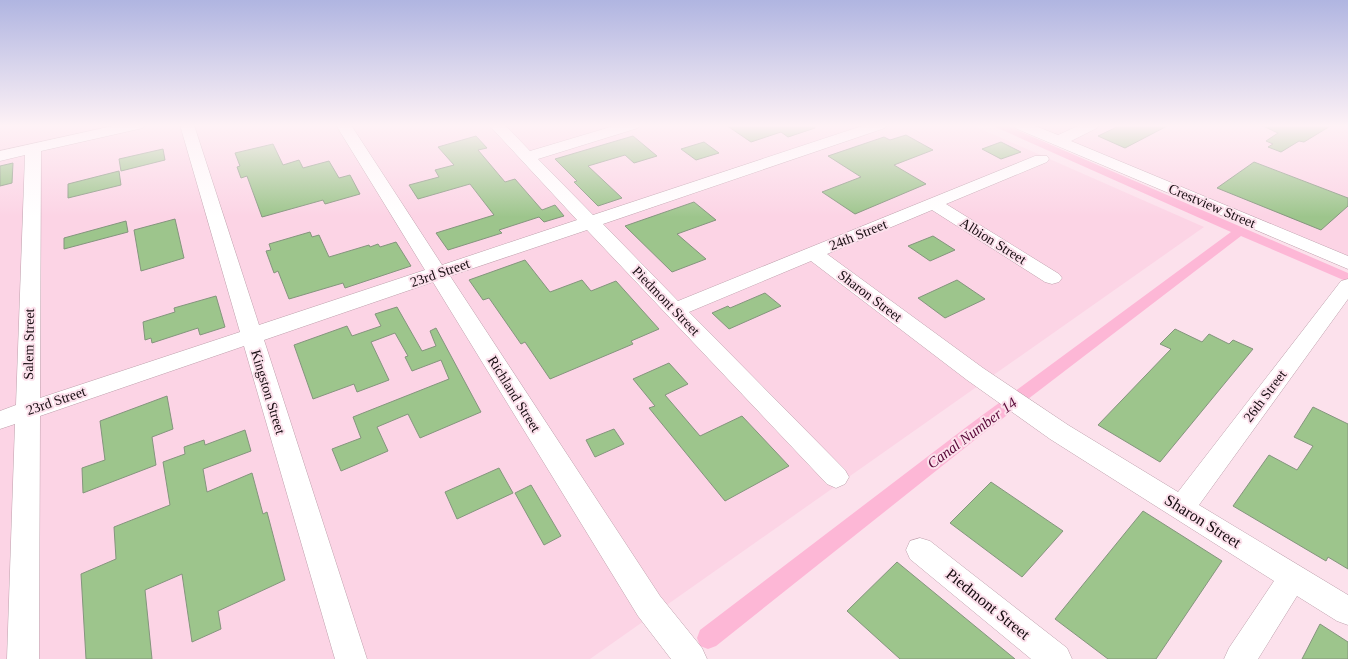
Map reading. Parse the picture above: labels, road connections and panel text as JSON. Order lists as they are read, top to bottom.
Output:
{
  "streets": {
    "street": [
      "Crestview Street",
      "24th Street",
      "Albion Street",
      "23rd Street",
      "Sharon Street",
      "Piedmont Street",
      "Salem Street",
      "Kingston Street",
      "Richland Street",
      "26th Street"
    ]
  },
  "crossings": [
    ["24th Street", "Albion Street"],
    ["24th Street", "Sharon Street"],
    ["24th Street", "Piedmont Street"],
    ["23rd Street", "Piedmont Street"],
    ["23rd Street", "Salem Street"],
    ["23rd Street", "Kingston Street"],
    ["23rd Street", "Richland Street"],
    ["Sharon Street", "26th Street"]
  ],
  "water": ["Canal Number 14"]
}
